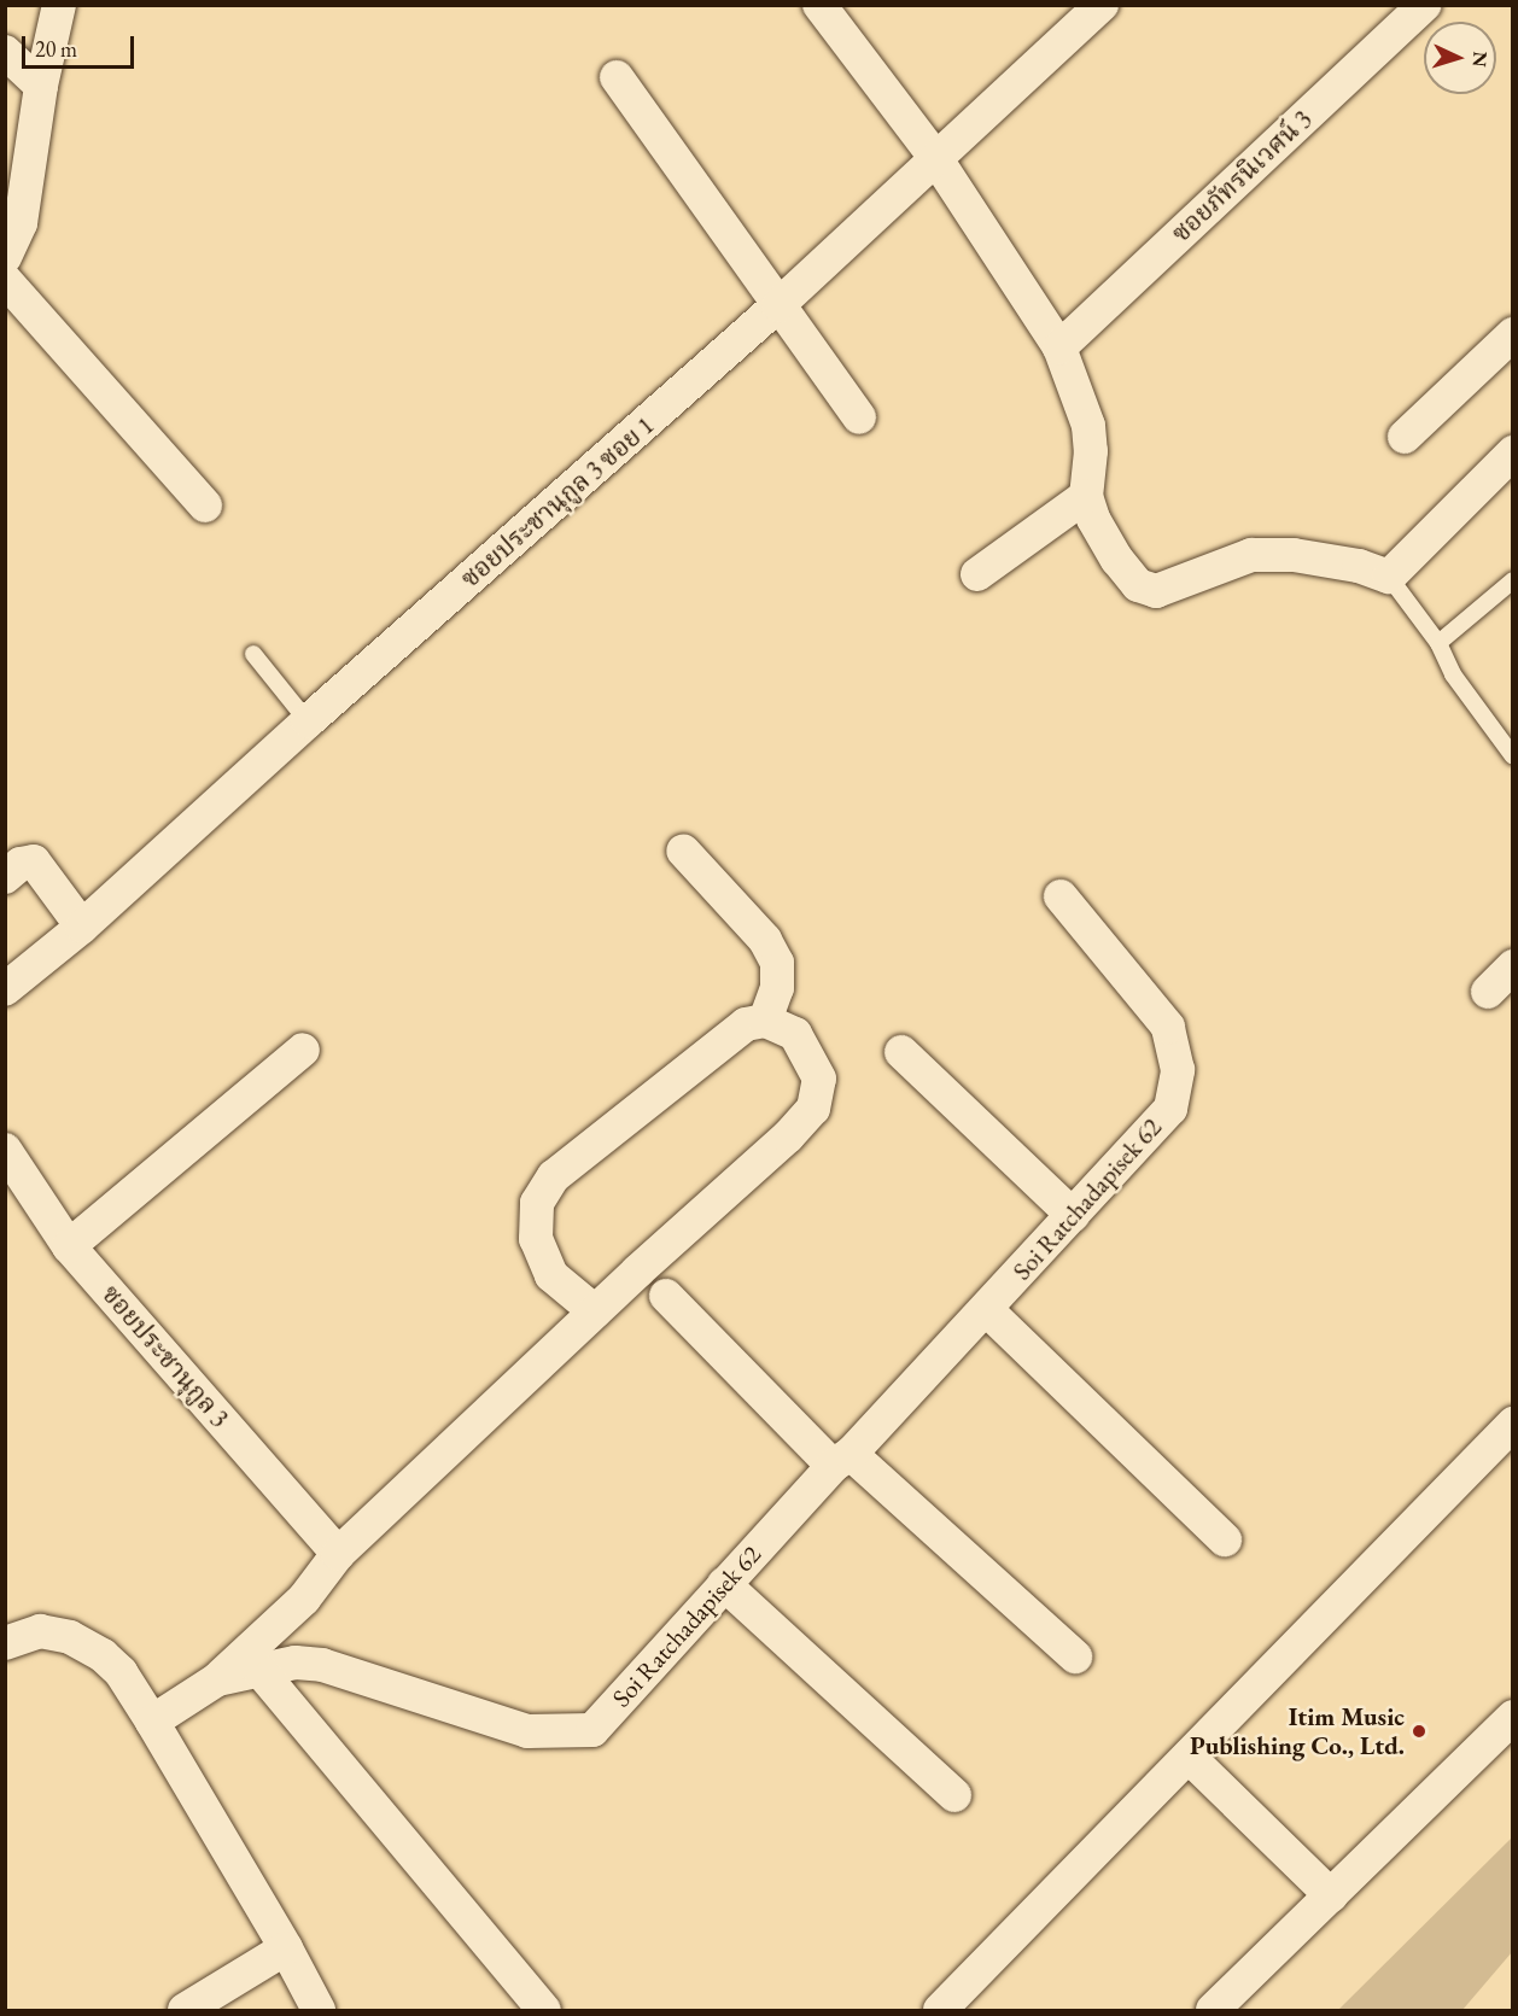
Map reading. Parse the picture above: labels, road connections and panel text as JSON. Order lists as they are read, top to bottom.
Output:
{
  "streets": {
    "street": [
      "ซอยภัทรนิเวศน์ 3",
      "ซอยประชานุกูล 3 ซอย 1",
      "Soi Ratchadapisek 62",
      "ซอยประชานุกูล 3"
    ]
  },
  "places": ["Itim Music Publishing Co., Ltd."],
  "scale_bar": "20 m",
  "north": "right"
}
